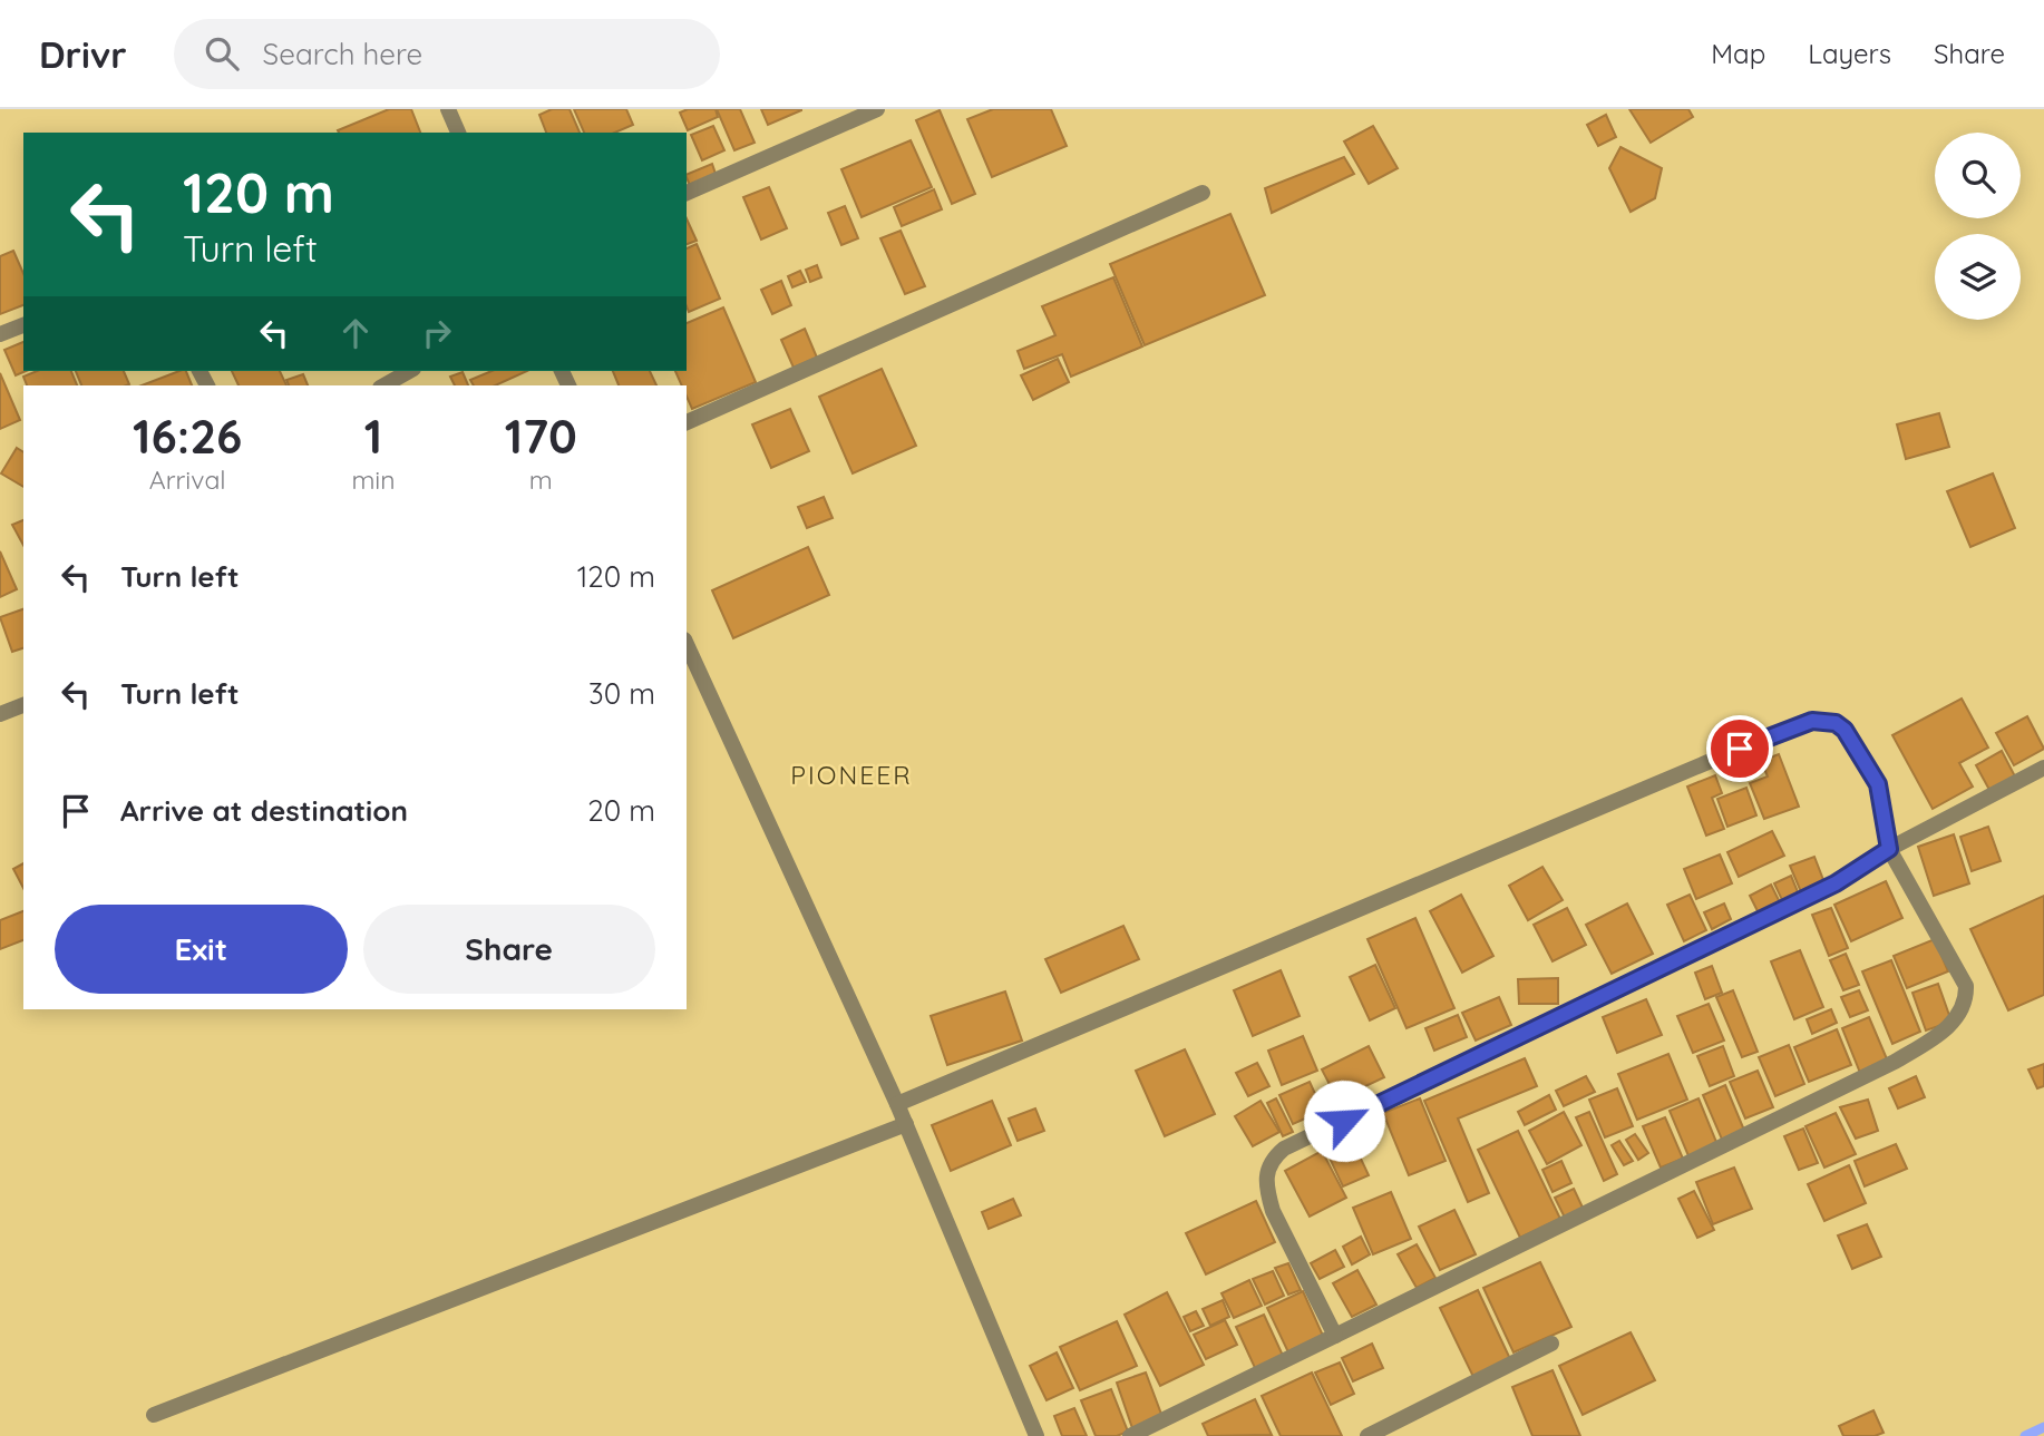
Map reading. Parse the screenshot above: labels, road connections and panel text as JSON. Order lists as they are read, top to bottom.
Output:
{
  "districts": ["PIONEER"],
  "page": {
    "header": "Drivr",
    "search": "Search here",
    "nav": ["Map", "Layers", "Share"],
    "turn": ["120 m", "Turn left"],
    "eta": [
      "16:26",
      "Arrival",
      "1",
      "min",
      "170",
      "m"
    ],
    "list": [
      {
        "name": "Turn left",
        "value": "120 m"
      },
      {
        "name": "Turn left",
        "value": "30 m"
      },
      {
        "name": "Arrive at destination",
        "value": "20 m"
      }
    ],
    "buttons": ["Exit", "Share"]
  }
}
